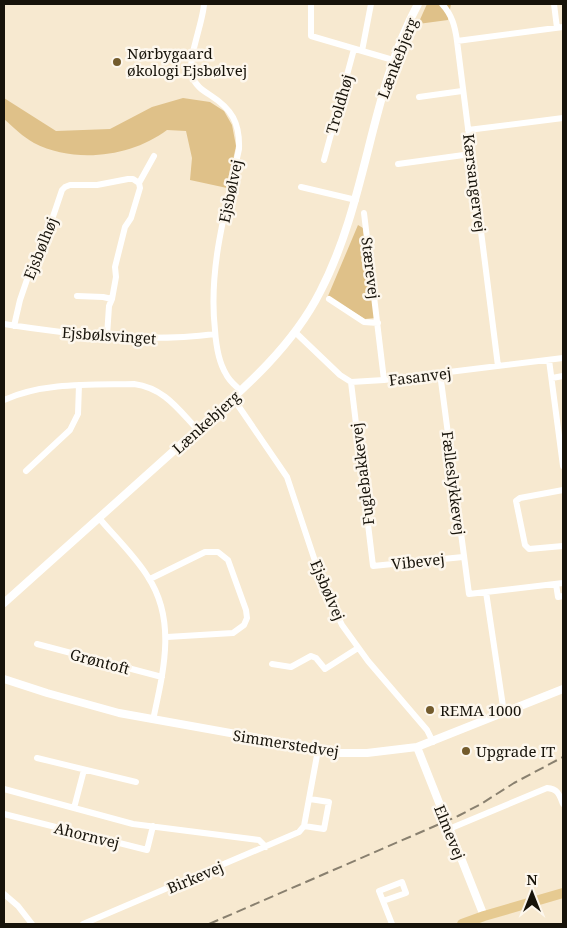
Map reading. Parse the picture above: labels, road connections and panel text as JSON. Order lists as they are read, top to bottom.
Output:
{
  "streets": {
    "street": [
      "Lænkebjerg",
      "Troldhøj",
      "Kærsangervej",
      "Ejsbølvej",
      "Ejsbølhøj",
      "Stærevej",
      "Ejsbølsvinget",
      "Fasanvej",
      "Fuglebakkevej",
      "Fælleslykkevej",
      "Vibevej",
      "Grøntoft",
      "Simmerstedvej",
      "Elmevej",
      "Ahornvej",
      "Birkevej"
    ]
  },
  "crossings": [
    ["Lænkebjerg", "Ejsbølvej"],
    ["Kærsangervej", "Fasanvej"],
    ["Ejsbølvej", "Ejsbølsvinget"],
    ["Ejsbølvej", "Simmerstedvej"],
    ["Ejsbølhøj", "Ejsbølsvinget"],
    ["Stærevej", "Fasanvej"],
    ["Fasanvej", "Fuglebakkevej"],
    ["Fasanvej", "Fælleslykkevej"],
    ["Fuglebakkevej", "Vibevej"],
    ["Fælleslykkevej", "Vibevej"],
    ["Simmerstedvej", "Elmevej"],
    ["Ahornvej", "Birkevej"]
  ],
  "places": ["Nørbygaard økologi Ejsbølvej", "REMA 1000", "Upgrade IT"],
  "north": "top"
}
